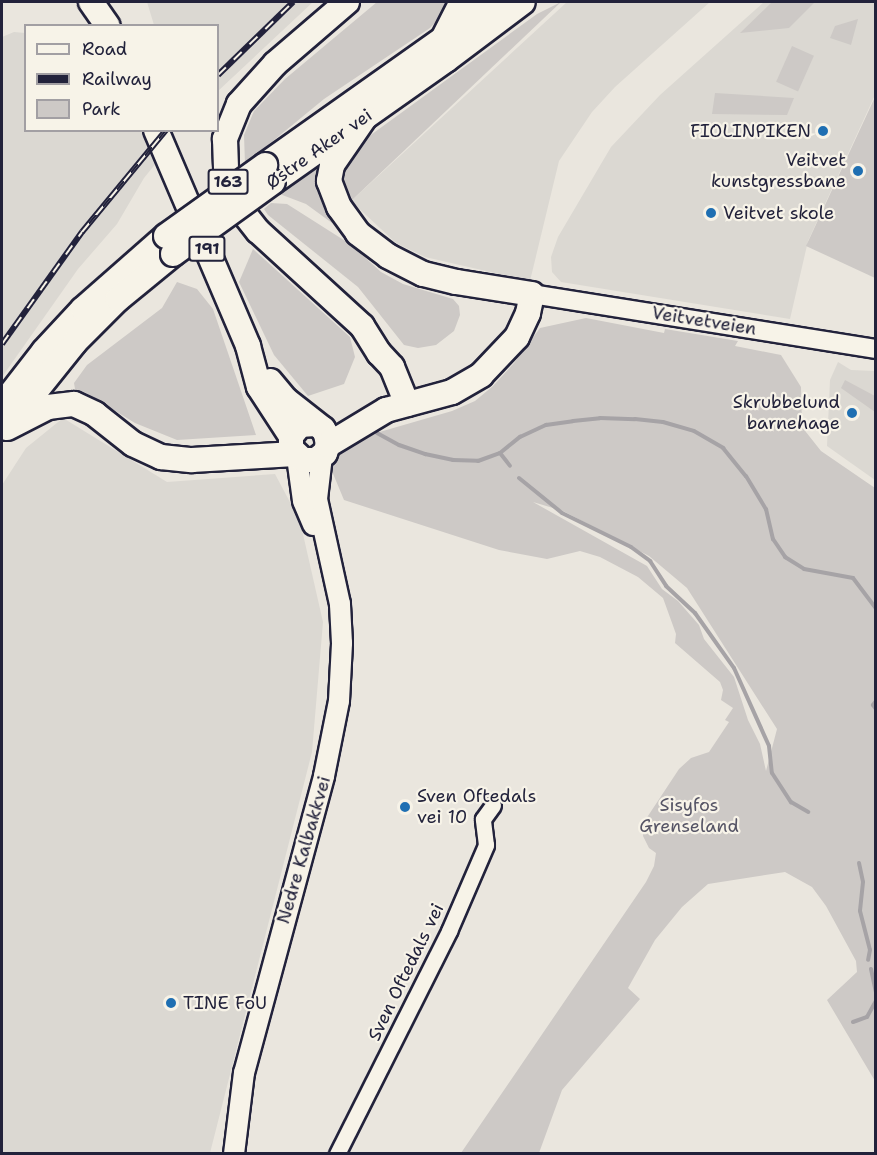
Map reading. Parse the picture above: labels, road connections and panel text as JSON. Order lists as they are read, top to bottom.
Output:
{
  "streets": {
    "highway": [
      "Østre Aker vei",
      "163",
      "191",
      "Nedre Kalbakkvei"
    ],
    "street": ["Veitvetveien", "Sven Oftedals vei"]
  },
  "crossings": [
    ["Østre Aker vei", "163"],
    ["163", "Veitvetveien"],
    ["163", "Nedre Kalbakkvei"]
  ],
  "parks": ["Sisyfos Grenseland"],
  "places": [
    "FIOLINPIKEN",
    "Veitvet kunstgressbane",
    "Veitvet skole",
    "Skrubbelund barnehage",
    "Sven Oftedals vei 10",
    "TINE FoU"
  ],
  "legend": ["Road", "Railway", "Park"]
}
